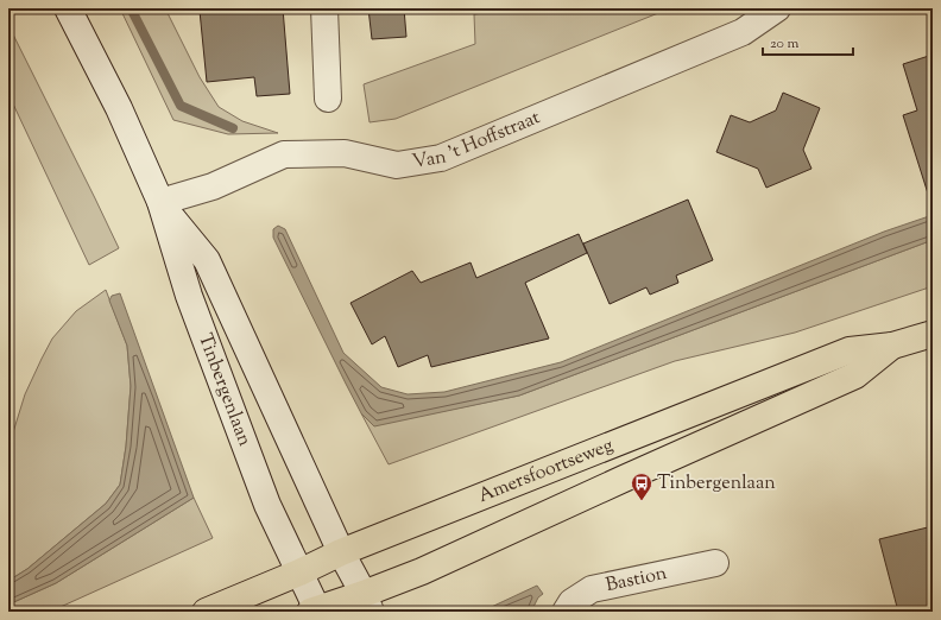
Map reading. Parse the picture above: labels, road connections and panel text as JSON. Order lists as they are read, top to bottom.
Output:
{
  "streets": {
    "main road": ["Amersfoortseweg"],
    "street": ["Van 't Hoffstraat", "Tinbergenlaan", "Bastion"]
  },
  "crossings": [
    ["Van 't Hoffstraat", "Tinbergenlaan"],
    ["Tinbergenlaan", "Amersfoortseweg"]
  ],
  "places": {
    "bus stop": ["Tinbergenlaan"]
  },
  "scale_bar": "20 m"
}
